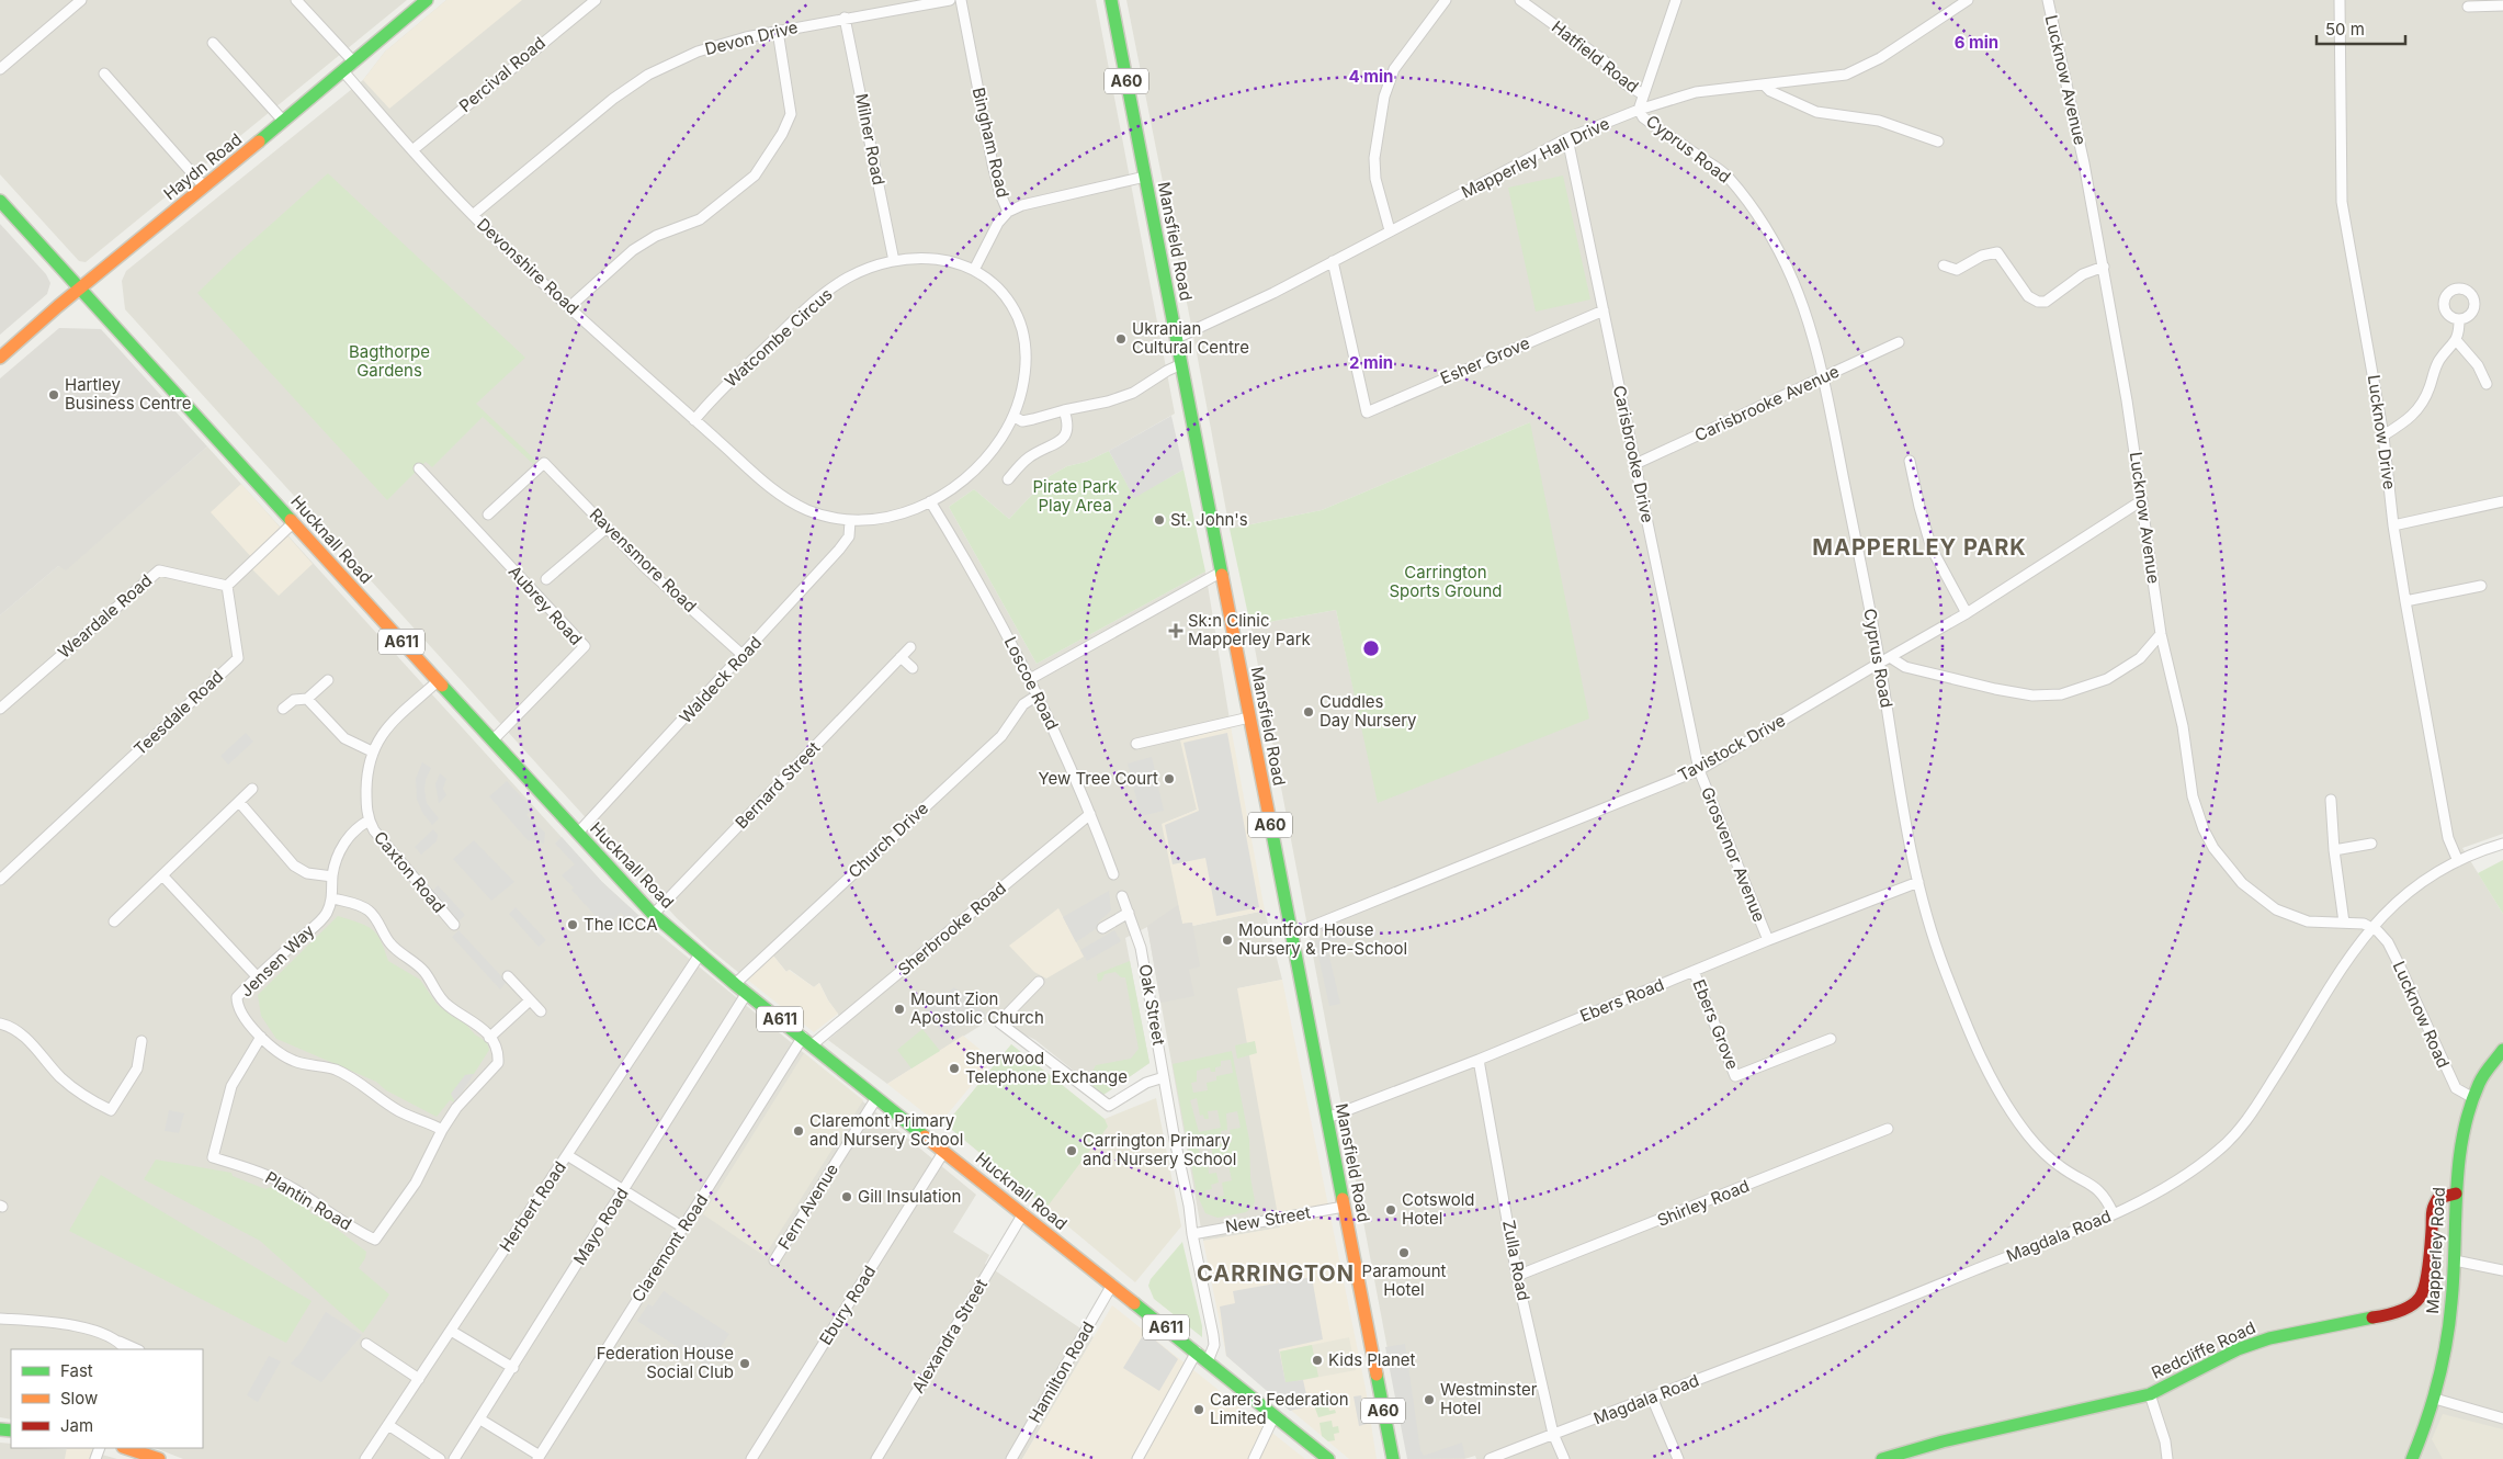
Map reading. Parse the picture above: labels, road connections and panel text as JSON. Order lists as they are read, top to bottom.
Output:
{
  "streets": {
    "main road": [
      "A60",
      "Haydn Road",
      "Mansfield Road",
      "Hucknall Road",
      "A611",
      "Mapperley Road",
      "Redcliffe Road"
    ],
    "street": [
      "Devon Drive",
      "Hatfield Road",
      "Percival Road",
      "Lucknow Avenue",
      "Milner Road",
      "Bingham Road",
      "Cyprus Road",
      "Mapperley Hall Drive",
      "Devonshire Road",
      "Watcombe Circus",
      "Esher Grove",
      "Carisbrooke Avenue",
      "Lucknow Drive",
      "Carisbrooke Drive",
      "Ravensmore Road",
      "Aubrey Road",
      "Weardale Road",
      "Waldeck Road",
      "Loscoe Road",
      "Teesdale Road",
      "Tavistock Drive",
      "Bernard Street",
      "Church Drive",
      "Grosvenor Avenue",
      "Caxton Road",
      "Sherbrooke Road",
      "Jensen Way",
      "Ebers Road",
      "Oak Street",
      "Lucknow Road",
      "Ebers Grove",
      "Plantin Road",
      "Shirley Road",
      "Herbert Road",
      "Fern Avenue",
      "New Street",
      "Mayo Road",
      "Magdala Road",
      "Claremont Road",
      "Zulla Road",
      "Ebury Road",
      "Alexandra Street",
      "Hamilton Road"
    ]
  },
  "crossings": [
    ["Devon Drive", "Milner Road"],
    ["Devon Drive", "Devonshire Road"],
    ["Percival Road", "Devonshire Road"],
    ["Lucknow Avenue", "Tavistock Drive"],
    ["Lucknow Avenue", "Lucknow Road"],
    ["Lucknow Avenue", "Magdala Road"],
    ["Milner Road", "Watcombe Circus"],
    ["Bingham Road", "Mansfield Road"],
    ["Cyprus Road", "Mapperley Hall Drive"],
    ["Cyprus Road", "Carisbrooke Avenue"],
    ["Cyprus Road", "Tavistock Drive"],
    ["Cyprus Road", "Ebers Road"],
    ["Cyprus Road", "Magdala Road"],
    ["Mapperley Hall Drive", "Mansfield Road"],
    ["Mapperley Hall Drive", "Esher Grove"],
    ["Mapperley Hall Drive", "Carisbrooke Drive"],
    ["Haydn Road", "Devonshire Road"],
    ["Haydn Road", "Hucknall Road"],
    ["Mansfield Road", "Tavistock Drive"],
    ["Mansfield Road", "Ebers Road"],
    ["Mansfield Road", "New Street"],
    ["Devonshire Road", "Watcombe Circus"],
    ["Watcombe Circus", "Waldeck Road"],
    ["Watcombe Circus", "Loscoe Road"],
    ["Esher Grove", "Carisbrooke Drive"],
    ["Carisbrooke Avenue", "Carisbrooke Drive"],
    ["Lucknow Drive", "Magdala Road"],
    ["Carisbrooke Drive", "Tavistock Drive"],
    ["Carisbrooke Drive", "Grosvenor Avenue"],
    ["Hucknall Road", "Aubrey Road"],
    ["Hucknall Road", "Waldeck Road"],
    ["Hucknall Road", "Bernard Street"],
    ["Hucknall Road", "Church Drive"],
    ["Hucknall Road", "Caxton Road"],
    ["Hucknall Road", "Sherbrooke Road"],
    ["Hucknall Road", "Oak Street"],
    ["Hucknall Road", "Herbert Road"],
    ["Hucknall Road", "Fern Avenue"],
    ["Hucknall Road", "Mayo Road"],
    ["Hucknall Road", "Claremont Road"],
    ["Hucknall Road", "Ebury Road"],
    ["Hucknall Road", "Alexandra Street"],
    ["Hucknall Road", "Hamilton Road"],
    ["Ravensmore Road", "Waldeck Road"],
    ["Weardale Road", "Teesdale Road"],
    ["Loscoe Road", "Church Drive"],
    ["Loscoe Road", "Sherbrooke Road"],
    ["Tavistock Drive", "Grosvenor Avenue"],
    ["Grosvenor Avenue", "Ebers Road"],
    ["Sherbrooke Road", "Claremont Road"],
    ["Jensen Way", "Plantin Road"],
    ["Ebers Road", "Ebers Grove"],
    ["Ebers Road", "Zulla Road"],
    ["Oak Street", "New Street"],
    ["Lucknow Road", "Magdala Road"],
    ["Lucknow Road", "Mapperley Road"],
    ["Shirley Road", "Zulla Road"],
    ["Magdala Road", "Zulla Road"],
    ["Mapperley Road", "Redcliffe Road"]
  ],
  "districts": ["MAPPERLEY PARK", "CARRINGTON"],
  "parks": ["Bagthorpe Gardens", "Pirate Park Play Area", "Carrington Sports Ground"],
  "places": {
    "other": [
      "Ukranian Cultural Centre",
      "Hartley Business Centre",
      "St. John's",
      "Cuddles Day Nursery",
      "Yew Tree Court",
      "The ICCA",
      "Mountford House Nursery & Pre-School",
      "Mount Zion Apostolic Church",
      "Sherwood Telephone Exchange",
      "Claremont Primary and Nursery School",
      "Carrington Primary and Nursery School",
      "Gill Insulation",
      "Cotswold Hotel",
      "Paramount Hotel",
      "Kids Planet",
      "Federation House Social Club",
      "Westminster Hotel",
      "Carers Federation Limited"
    ],
    "health": ["Sk:n Clinic Mapperley Park"]
  },
  "legend": ["Fast", "Slow", "Jam"],
  "scale_bar": "50 m",
  "rings": ["6 min", "4 min", "2 min"]
}
